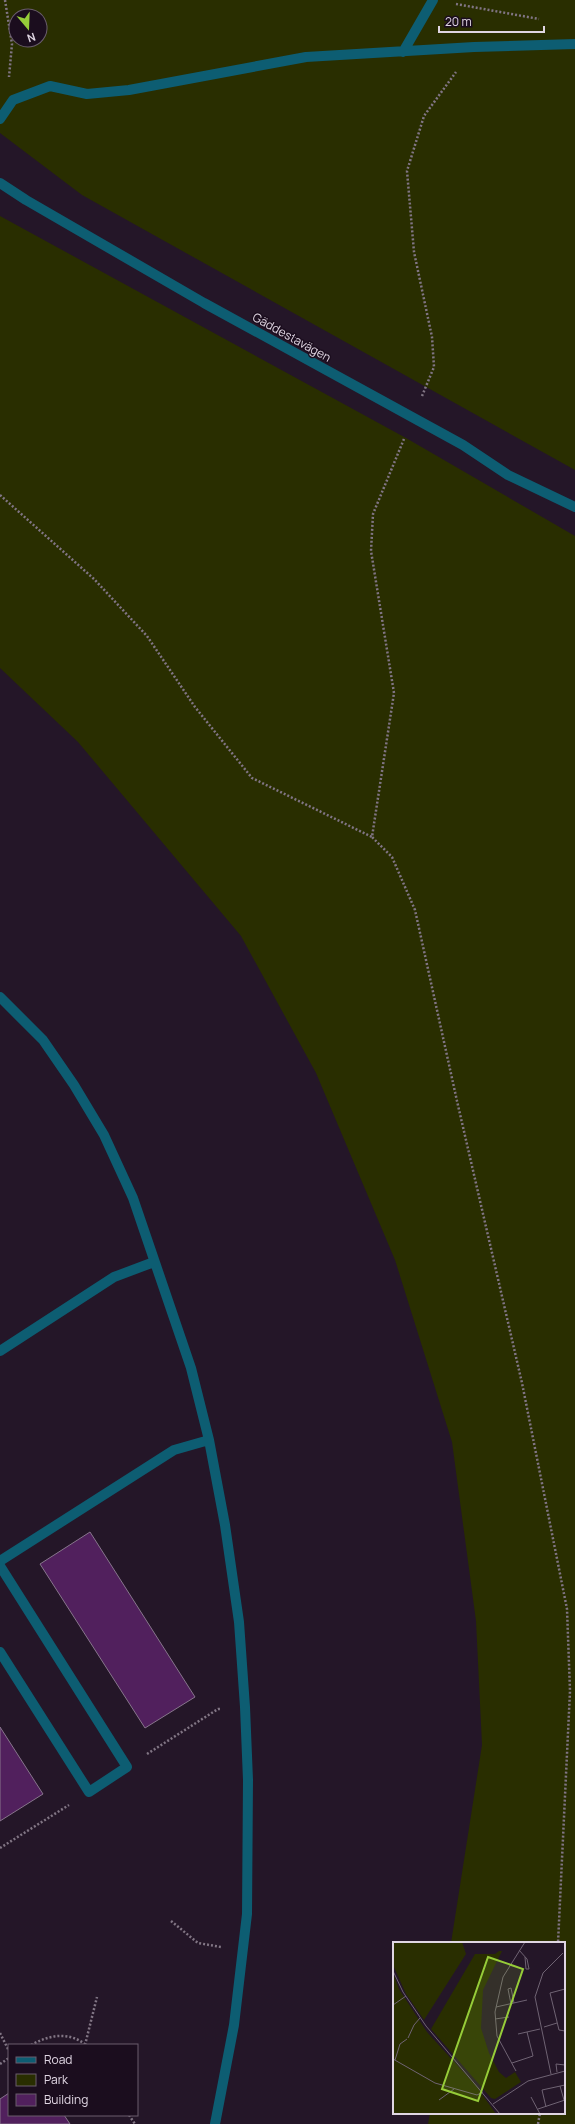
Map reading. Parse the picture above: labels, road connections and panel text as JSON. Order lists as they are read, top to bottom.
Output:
{
  "streets": {
    "street": ["Gäddestavägen"]
  },
  "legend": ["Road", "Park", "Building"],
  "scale_bar": "20 m",
  "north": "bottom"
}
